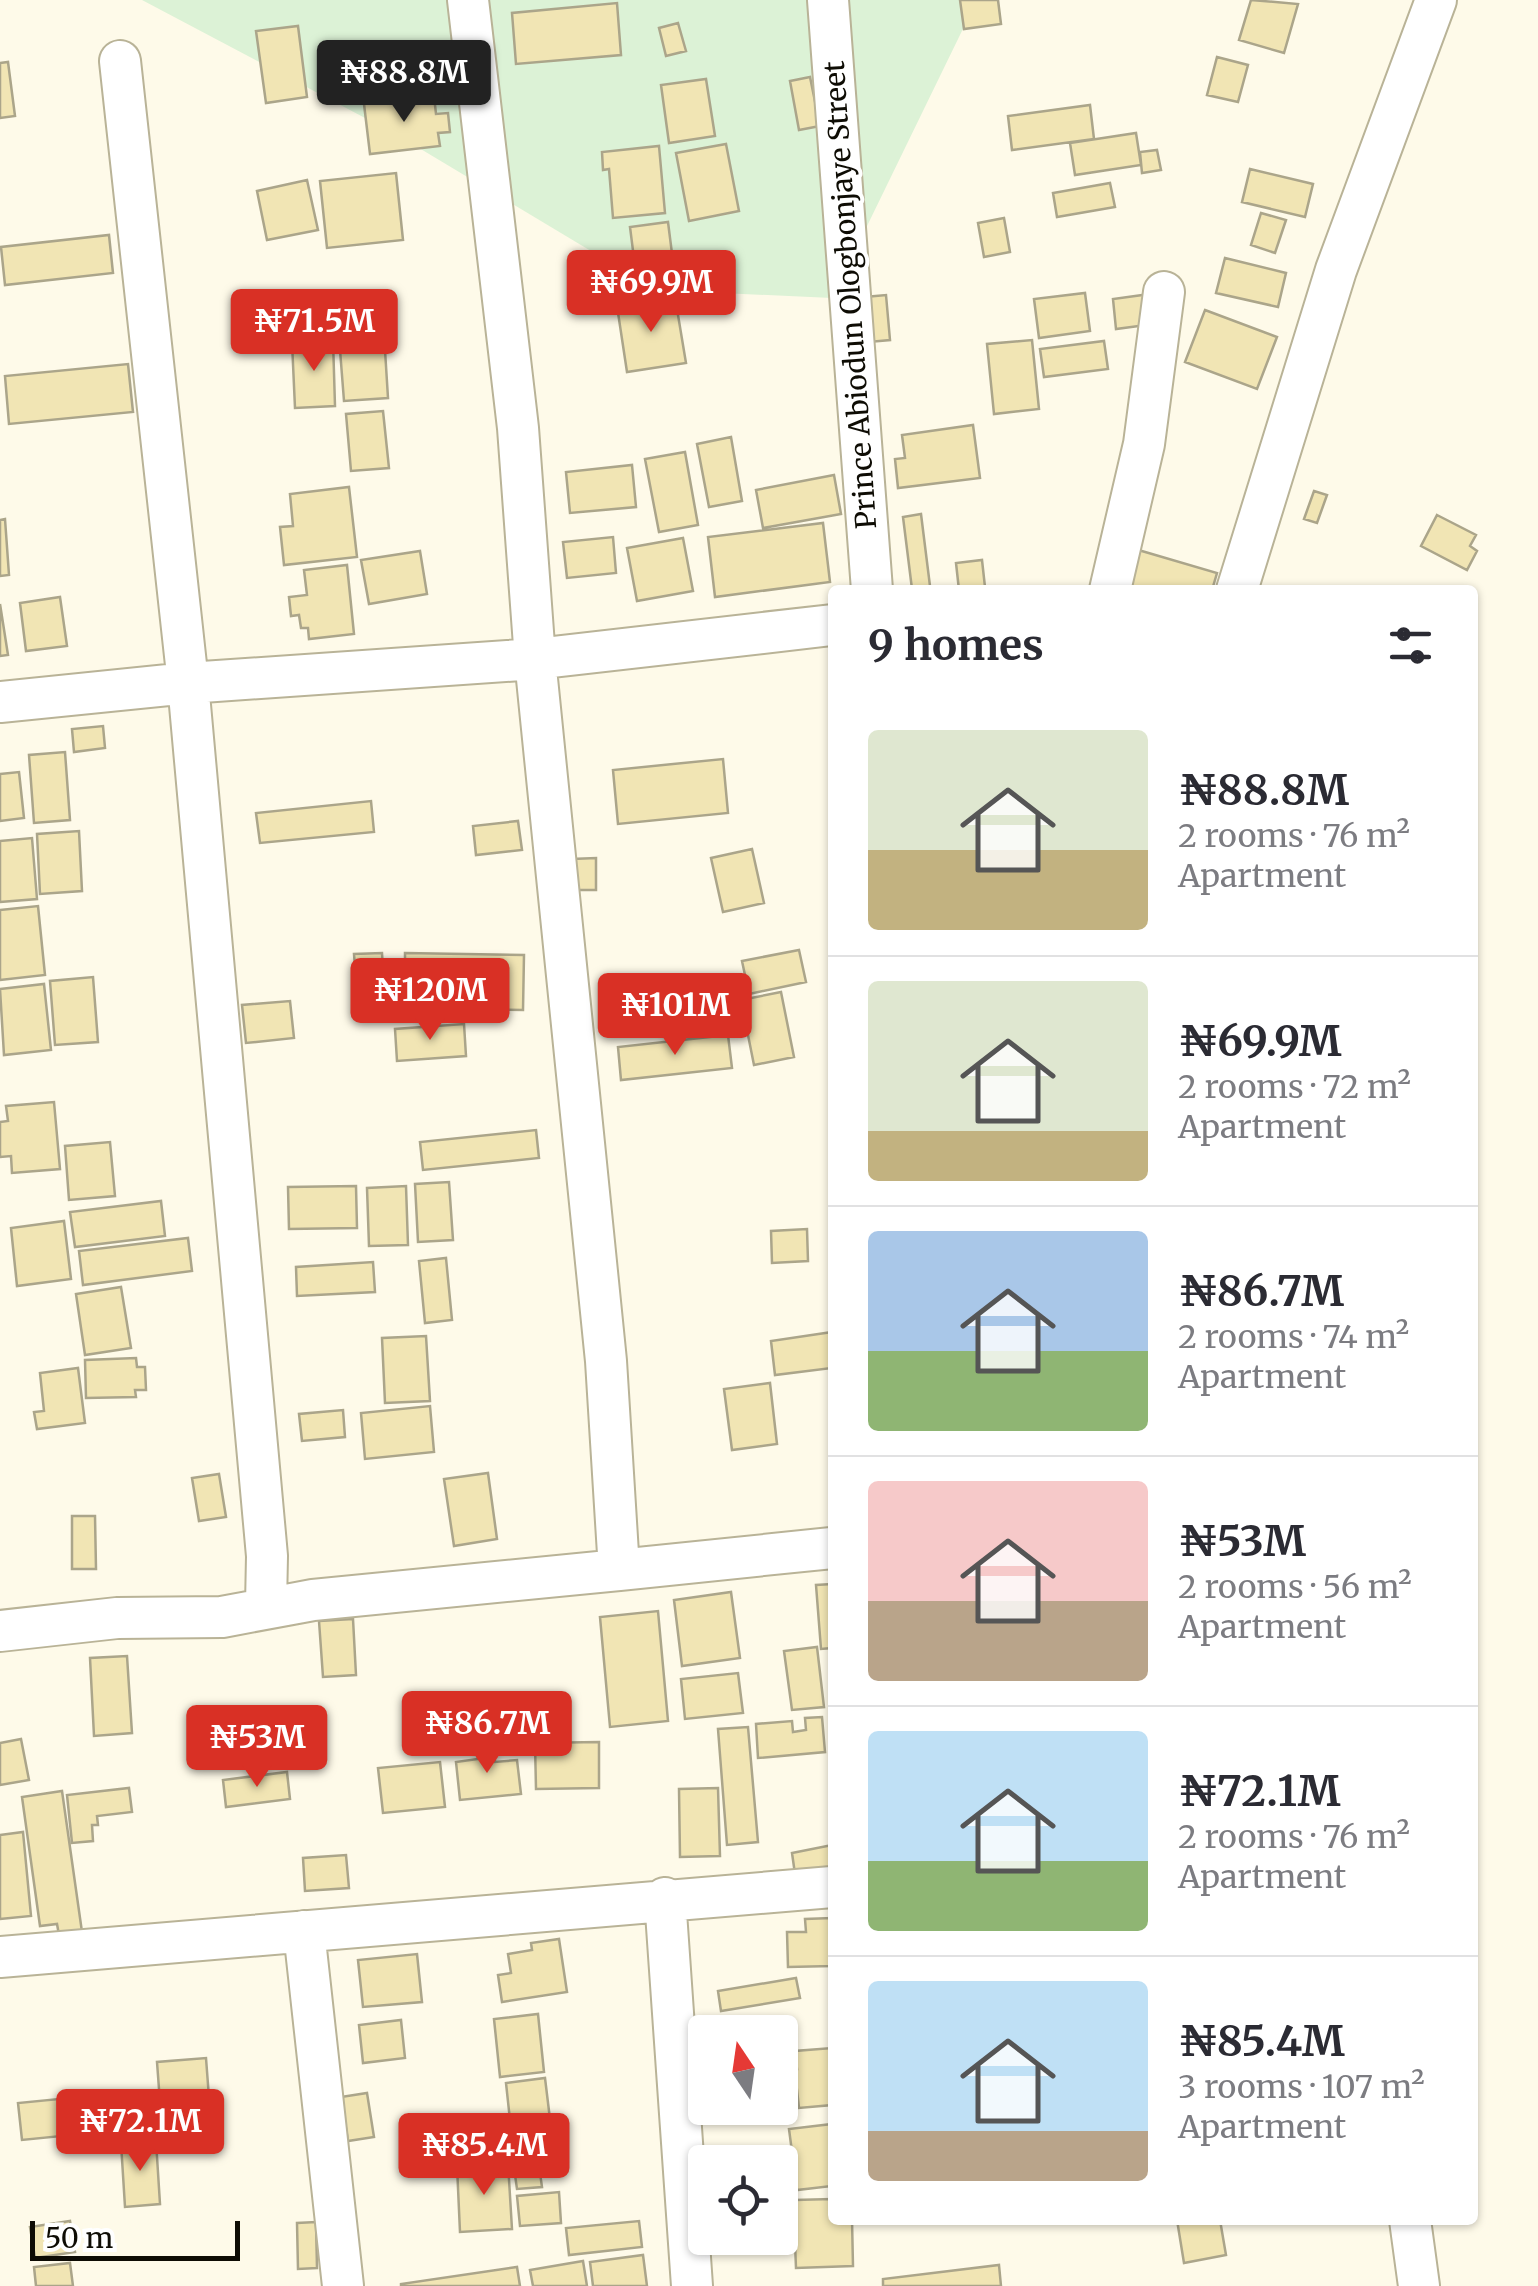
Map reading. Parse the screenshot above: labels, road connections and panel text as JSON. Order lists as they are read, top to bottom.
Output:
{
  "streets": {
    "street": ["Prince Abiodun Ologbonjaye Street"]
  },
  "scale_bar": "50 m",
  "north": "top",
  "page": {
    "price": [
      "₦88.8M",
      "₦69.9M",
      "₦71.5M",
      "₦120M",
      "₦101M",
      "₦86.7M",
      "₦53M",
      "₦72.1M",
      "₦85.4M"
    ],
    "heading": "9 homes",
    "list": [
      {
        "name": "₦88.8M",
        "note": "2 rooms · 76 m² · Apartment"
      },
      {
        "name": "₦69.9M",
        "note": "2 rooms · 72 m² · Apartment"
      },
      {
        "name": "₦86.7M",
        "note": "2 rooms · 74 m² · Apartment"
      },
      {
        "name": "₦53M",
        "note": "2 rooms · 56 m² · Apartment"
      },
      {
        "name": "₦72.1M",
        "note": "2 rooms · 76 m² · Apartment"
      },
      {
        "name": "₦85.4M",
        "note": "3 rooms · 107 m² · Apartment"
      }
    ],
    "scale": "50 m"
  }
}
